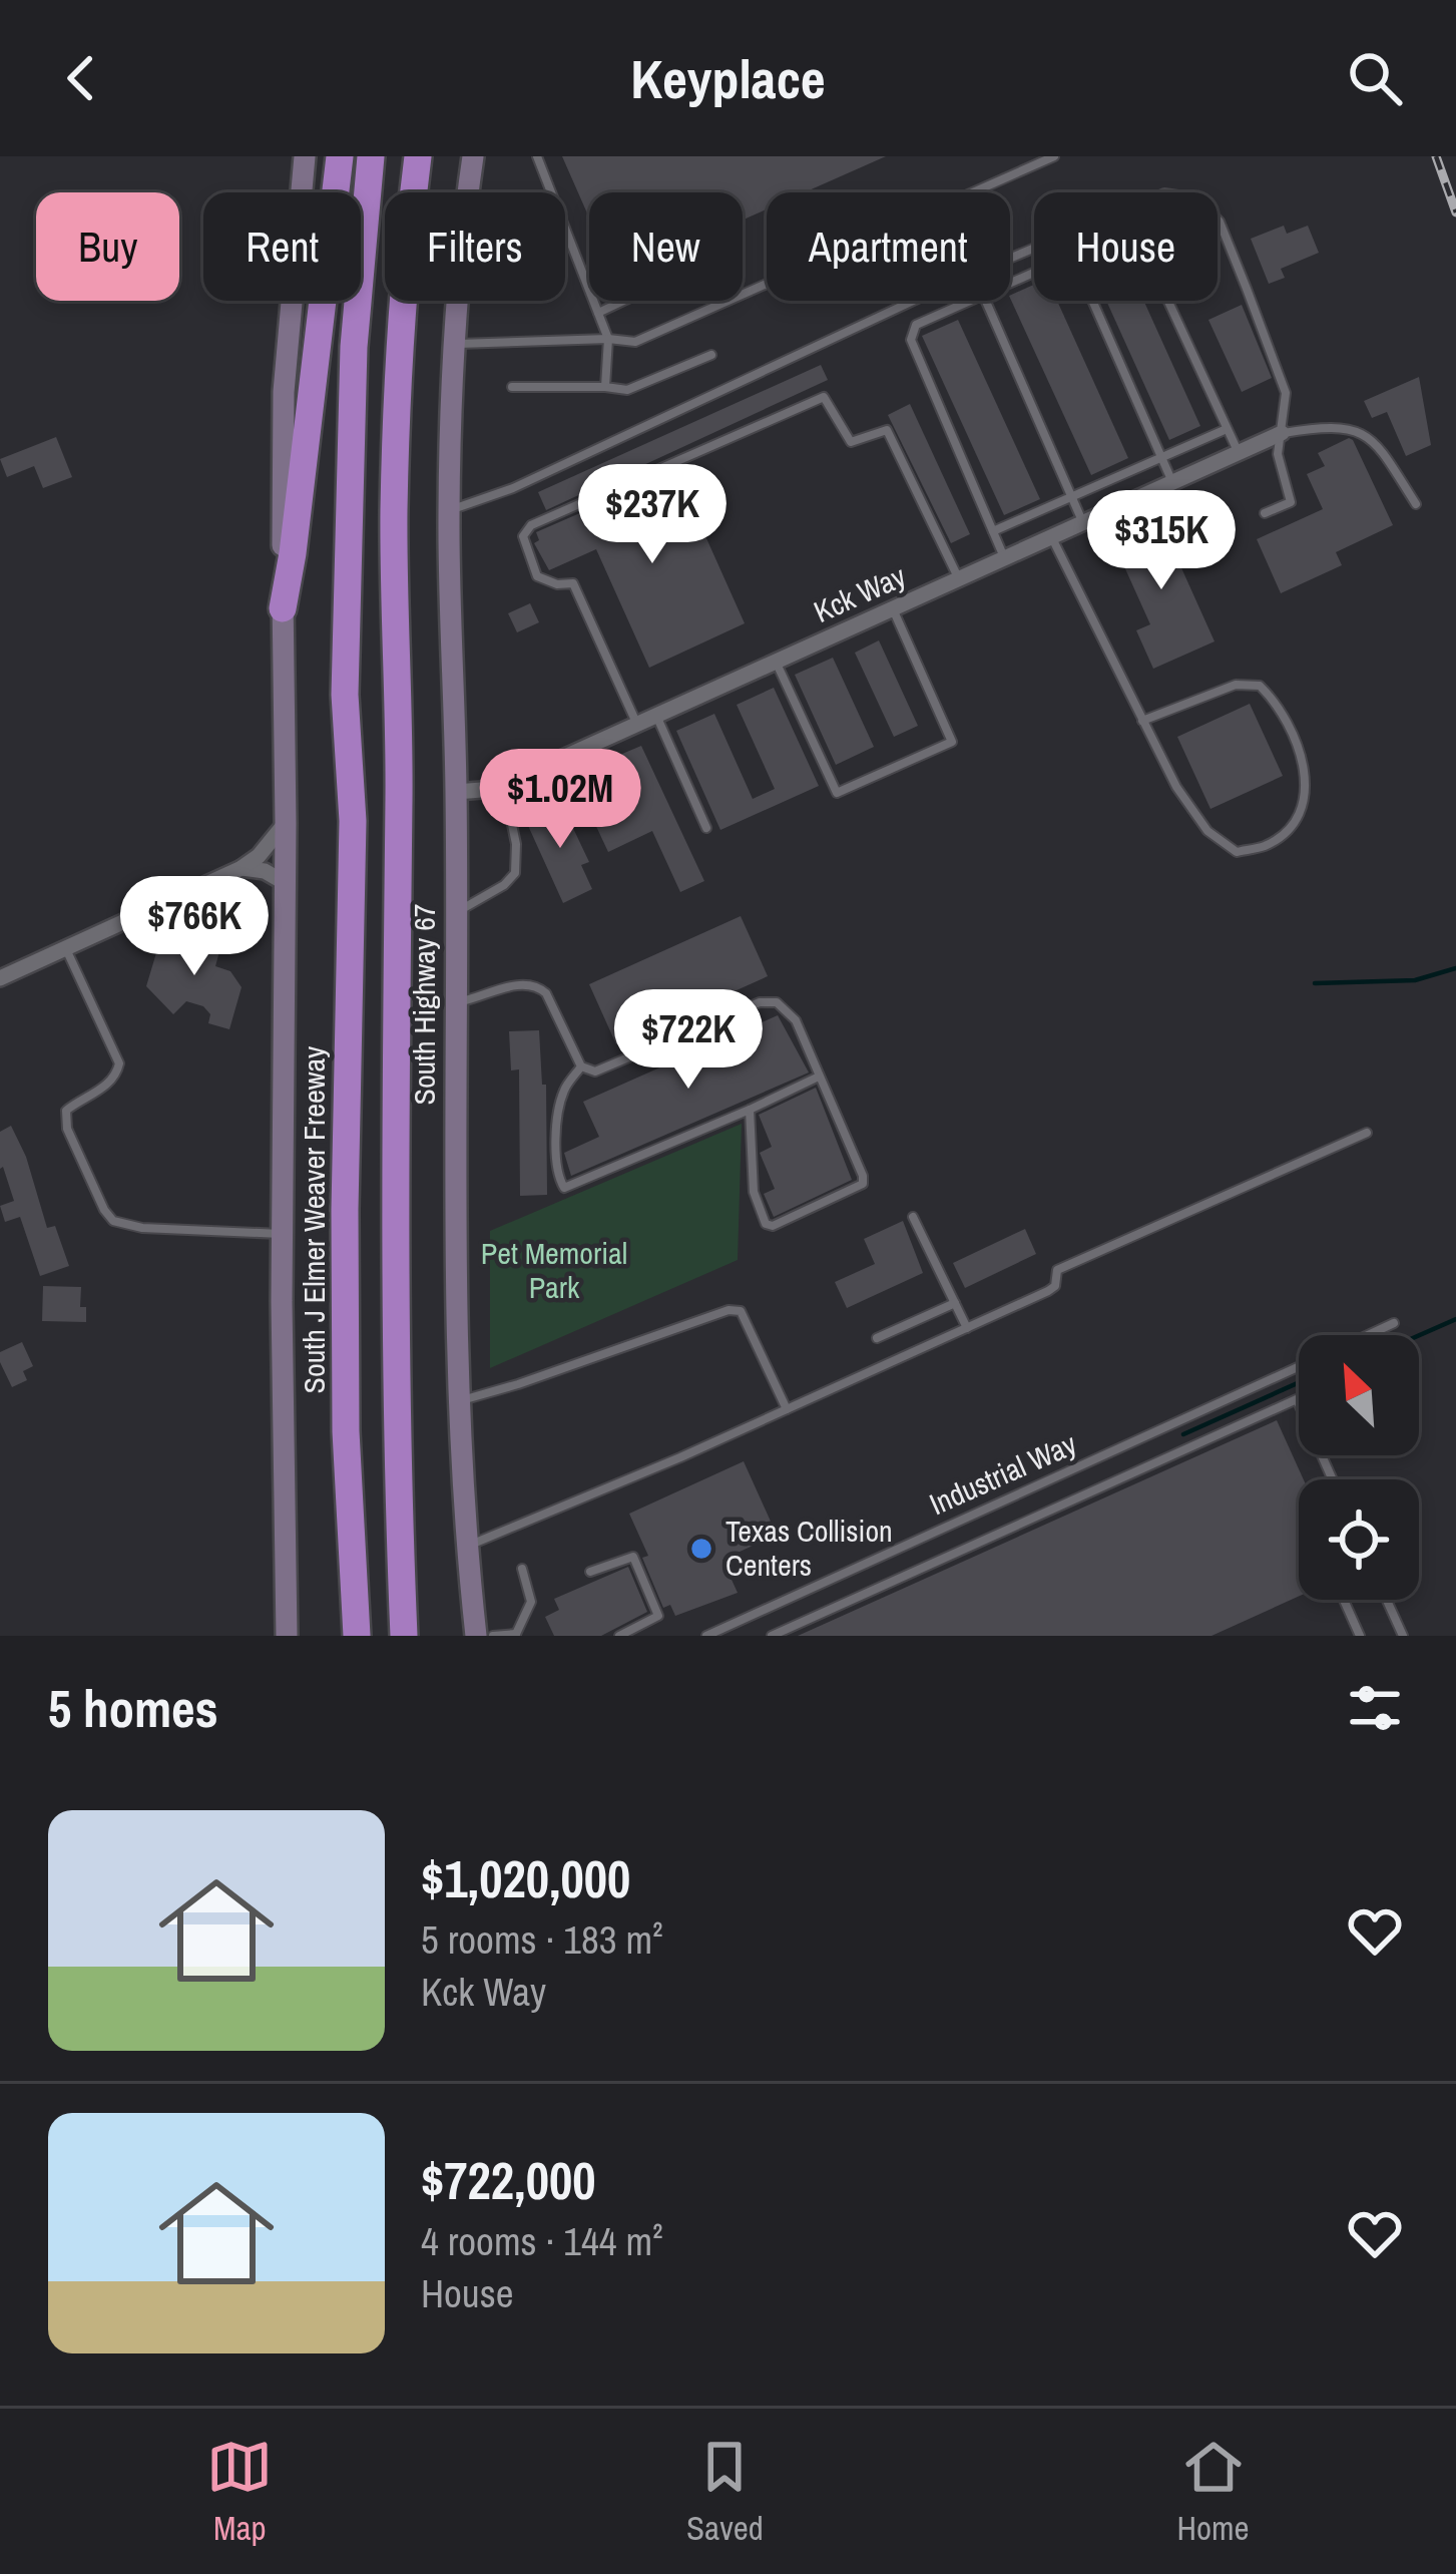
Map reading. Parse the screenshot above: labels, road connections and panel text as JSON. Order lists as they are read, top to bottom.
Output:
{
  "streets": {
    "highway": ["South J Elmer Weaver Freeway"],
    "main road": ["South Highway 67"],
    "street": ["Kck Way"],
    "lane": ["Industrial Way"]
  },
  "crossings": [
    ["Kck Way", "South Highway 67"]
  ],
  "parks": ["Pet Memorial Park"],
  "places": ["Texas Collision Centers"],
  "north": "top left",
  "page": {
    "header": "Keyplace",
    "chip": [
      "Buy",
      "Rent",
      "Filters",
      "New",
      "Apartment",
      "House"
    ],
    "price": [
      "$237K",
      "$315K",
      "$1.02M",
      "$766K",
      "$722K"
    ],
    "heading": "5 homes",
    "list": [
      {
        "name": "$1,020,000",
        "note": "5 rooms · 183 m² · Kck Way"
      },
      {
        "name": "$722,000",
        "note": "4 rooms · 144 m² · House"
      }
    ],
    "tabs": ["Map", "Saved", "Home"]
  }
}
